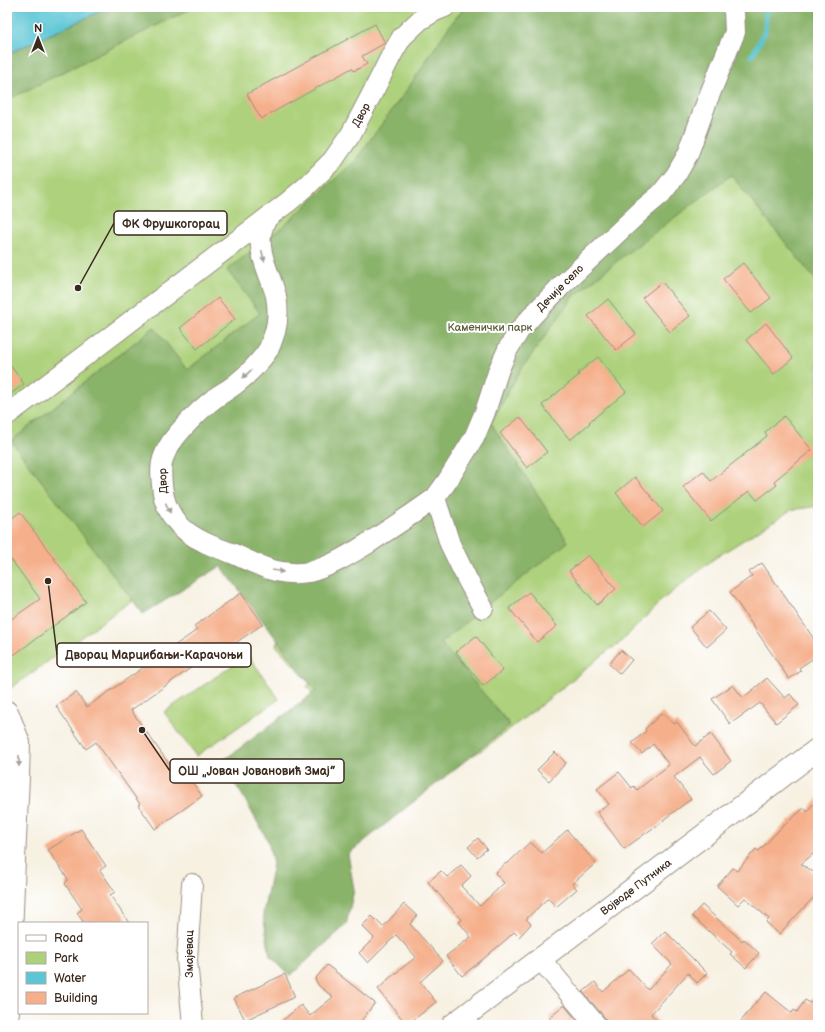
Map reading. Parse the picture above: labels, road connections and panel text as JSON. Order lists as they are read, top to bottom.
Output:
{
  "streets": {
    "main road": ["Војводе Путника"],
    "street": ["Двор", "Дечије село", "Змајевац"]
  },
  "crossings": [
    ["Двор", "Дечије село"]
  ],
  "parks": ["Каменички парк"],
  "places": ["ФК Фрушкогорац", "Дворац Марцибањи-Карачоњи", "ОШ „Јован Јовановић Змај”"],
  "legend": [
    "Road",
    "Park",
    "Water",
    "Building"
  ],
  "north": "top"
}
